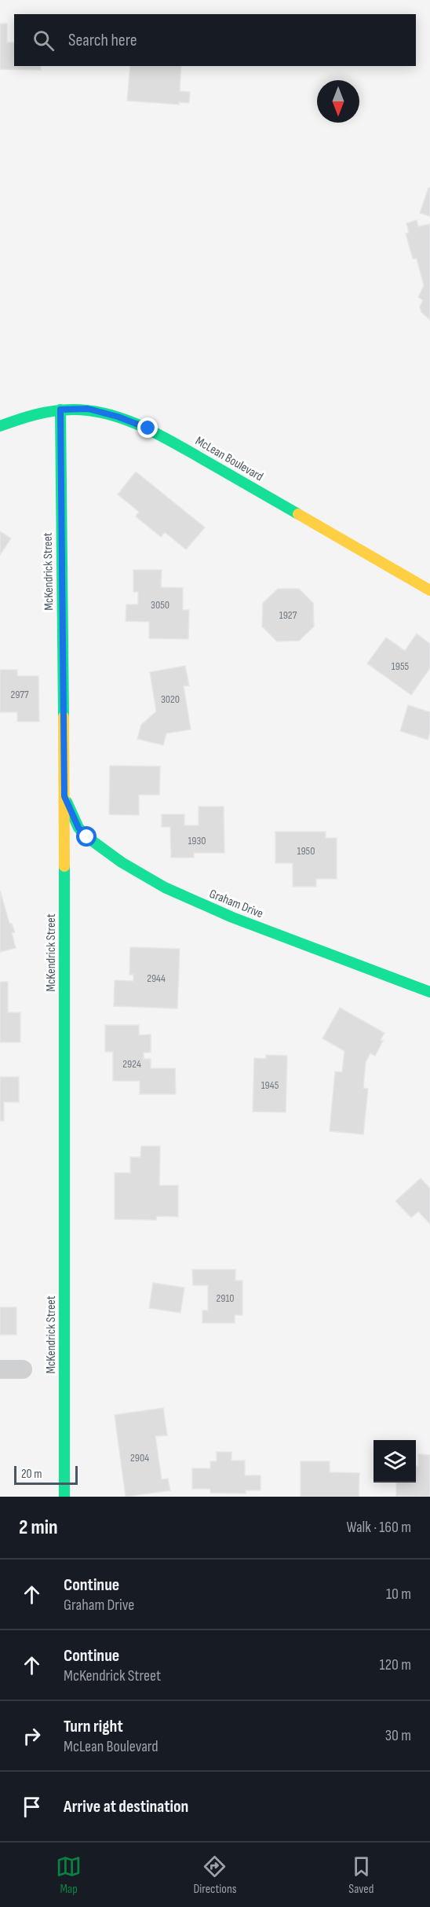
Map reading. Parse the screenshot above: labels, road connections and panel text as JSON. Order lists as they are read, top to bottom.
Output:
{
  "streets": {
    "street": ["McLean Boulevard", "McKendrick Street", "Graham Drive"]
  },
  "crossings": [
    ["McLean Boulevard", "McKendrick Street"],
    ["McKendrick Street", "Graham Drive"]
  ],
  "house_numbers": [
    "3050",
    "1927",
    "1955",
    "2977",
    "3020",
    "1930",
    "1950",
    "2944",
    "2924",
    "1945",
    "2910",
    "2904"
  ],
  "scale_bar": "20 m",
  "north": "bottom",
  "page": {
    "search": "Search here",
    "scale": "20 m",
    "heading": ["2 min", "Walk · 160 m"],
    "list": [
      ["Continue", "Graham Drive", "10 m"],
      ["Continue", "McKendrick Street", "120 m"],
      ["Turn right", "McLean Boulevard", "30 m"],
      "Arrive at destination"
    ],
    "nav": ["Map", "Directions", "Saved"]
  }
}
